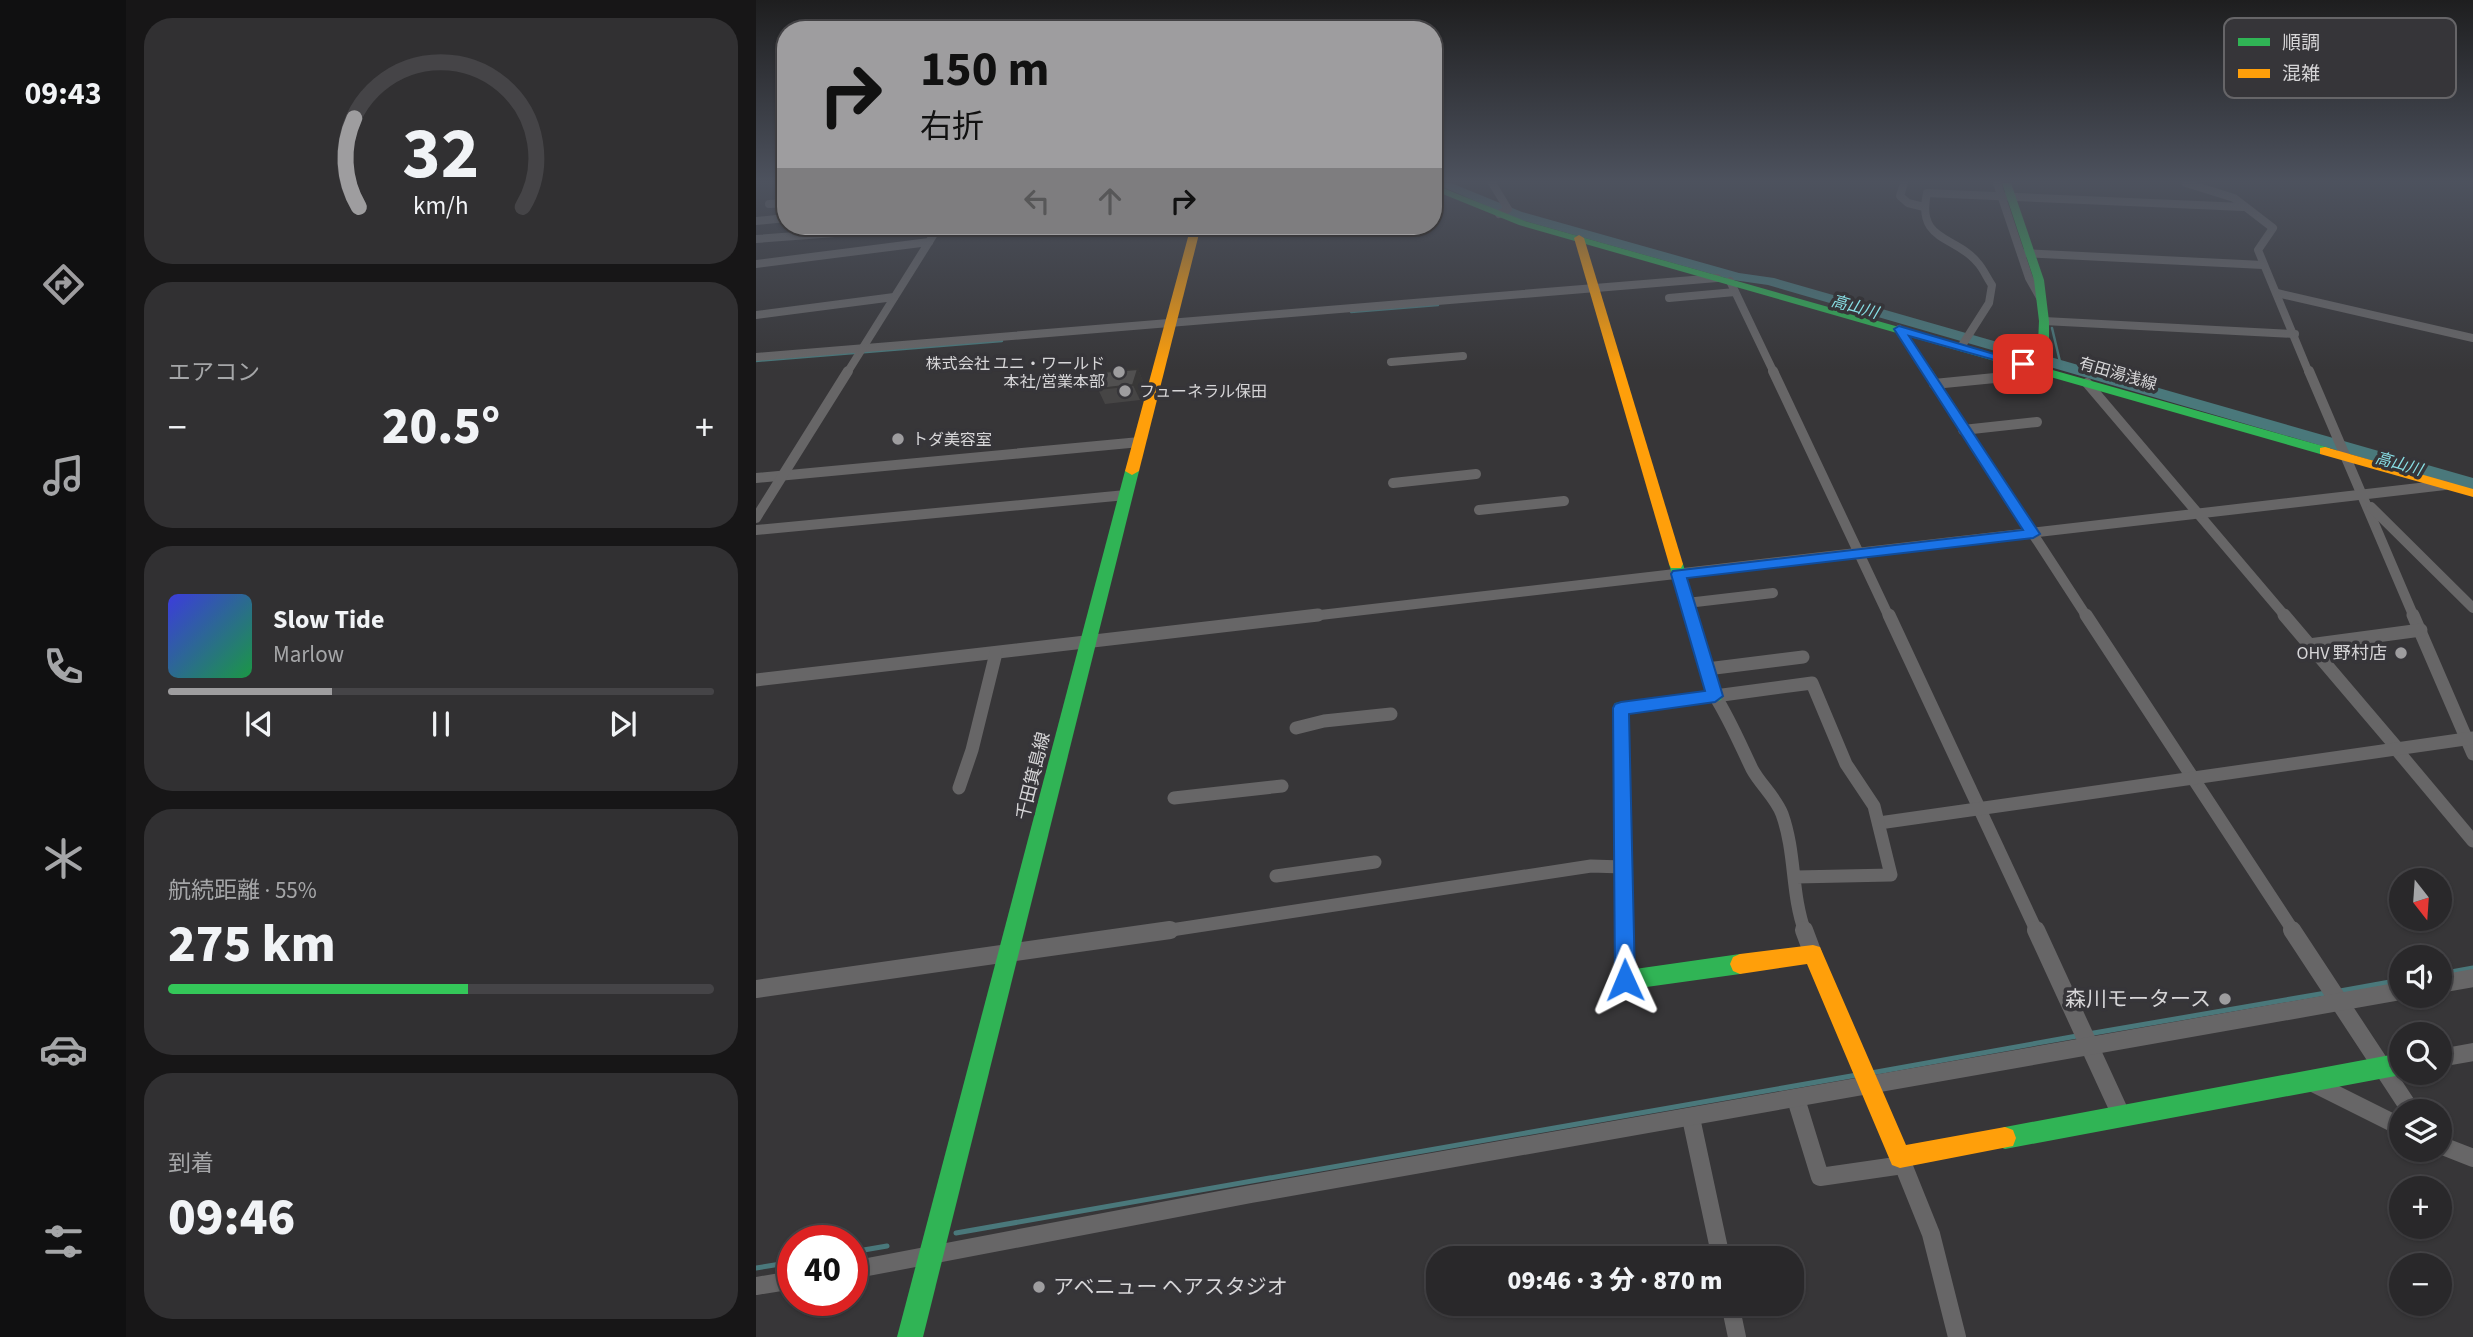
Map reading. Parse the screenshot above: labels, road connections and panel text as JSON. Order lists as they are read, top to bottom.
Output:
{
  "streets": {
    "main road": ["有田湯浅線", "千田箕島線"]
  },
  "water": ["高山川"],
  "places": [
    "株式会社 ユニ・ワールド 本社/営業本部",
    "フューネラル保田",
    "トダ美容室",
    "OHV 野村店",
    "森川モータース",
    "アベニュー ヘアスタジオ"
  ],
  "legend": ["順調", "混雑"],
  "north": "bottom",
  "page": {
    "tabs": "09:43",
    "turn": ["150 m", "右折"],
    "tile": [
      "エアコン",
      ["航続距離 · 55%", "275 km"],
      ["到着", "09:46"]
    ],
    "heat": ["−", "20.5°", "+"],
    "song": ["Slow Tide", "Marlow"],
    "map_buttons": ["+", "−"],
    "limit": "40",
    "trip": "09:46 · 3 分 · 870 m",
    "gauge": ["32", "km/h"]
  }
}
